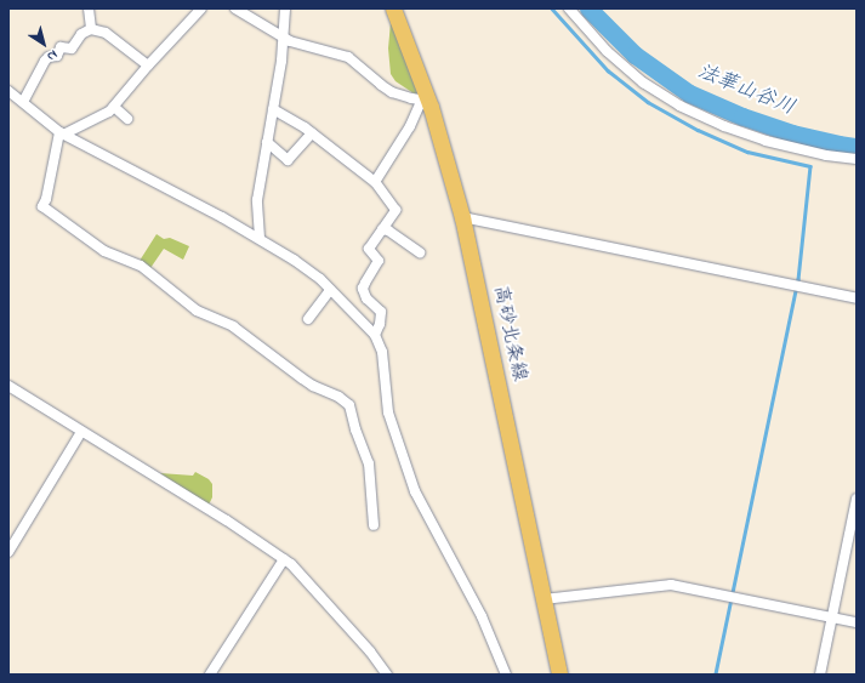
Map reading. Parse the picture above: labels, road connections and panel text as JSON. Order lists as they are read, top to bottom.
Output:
{
  "streets": {
    "main road": ["高砂北条線"]
  },
  "water": ["法華山谷川"],
  "north": "bottom right"
}
